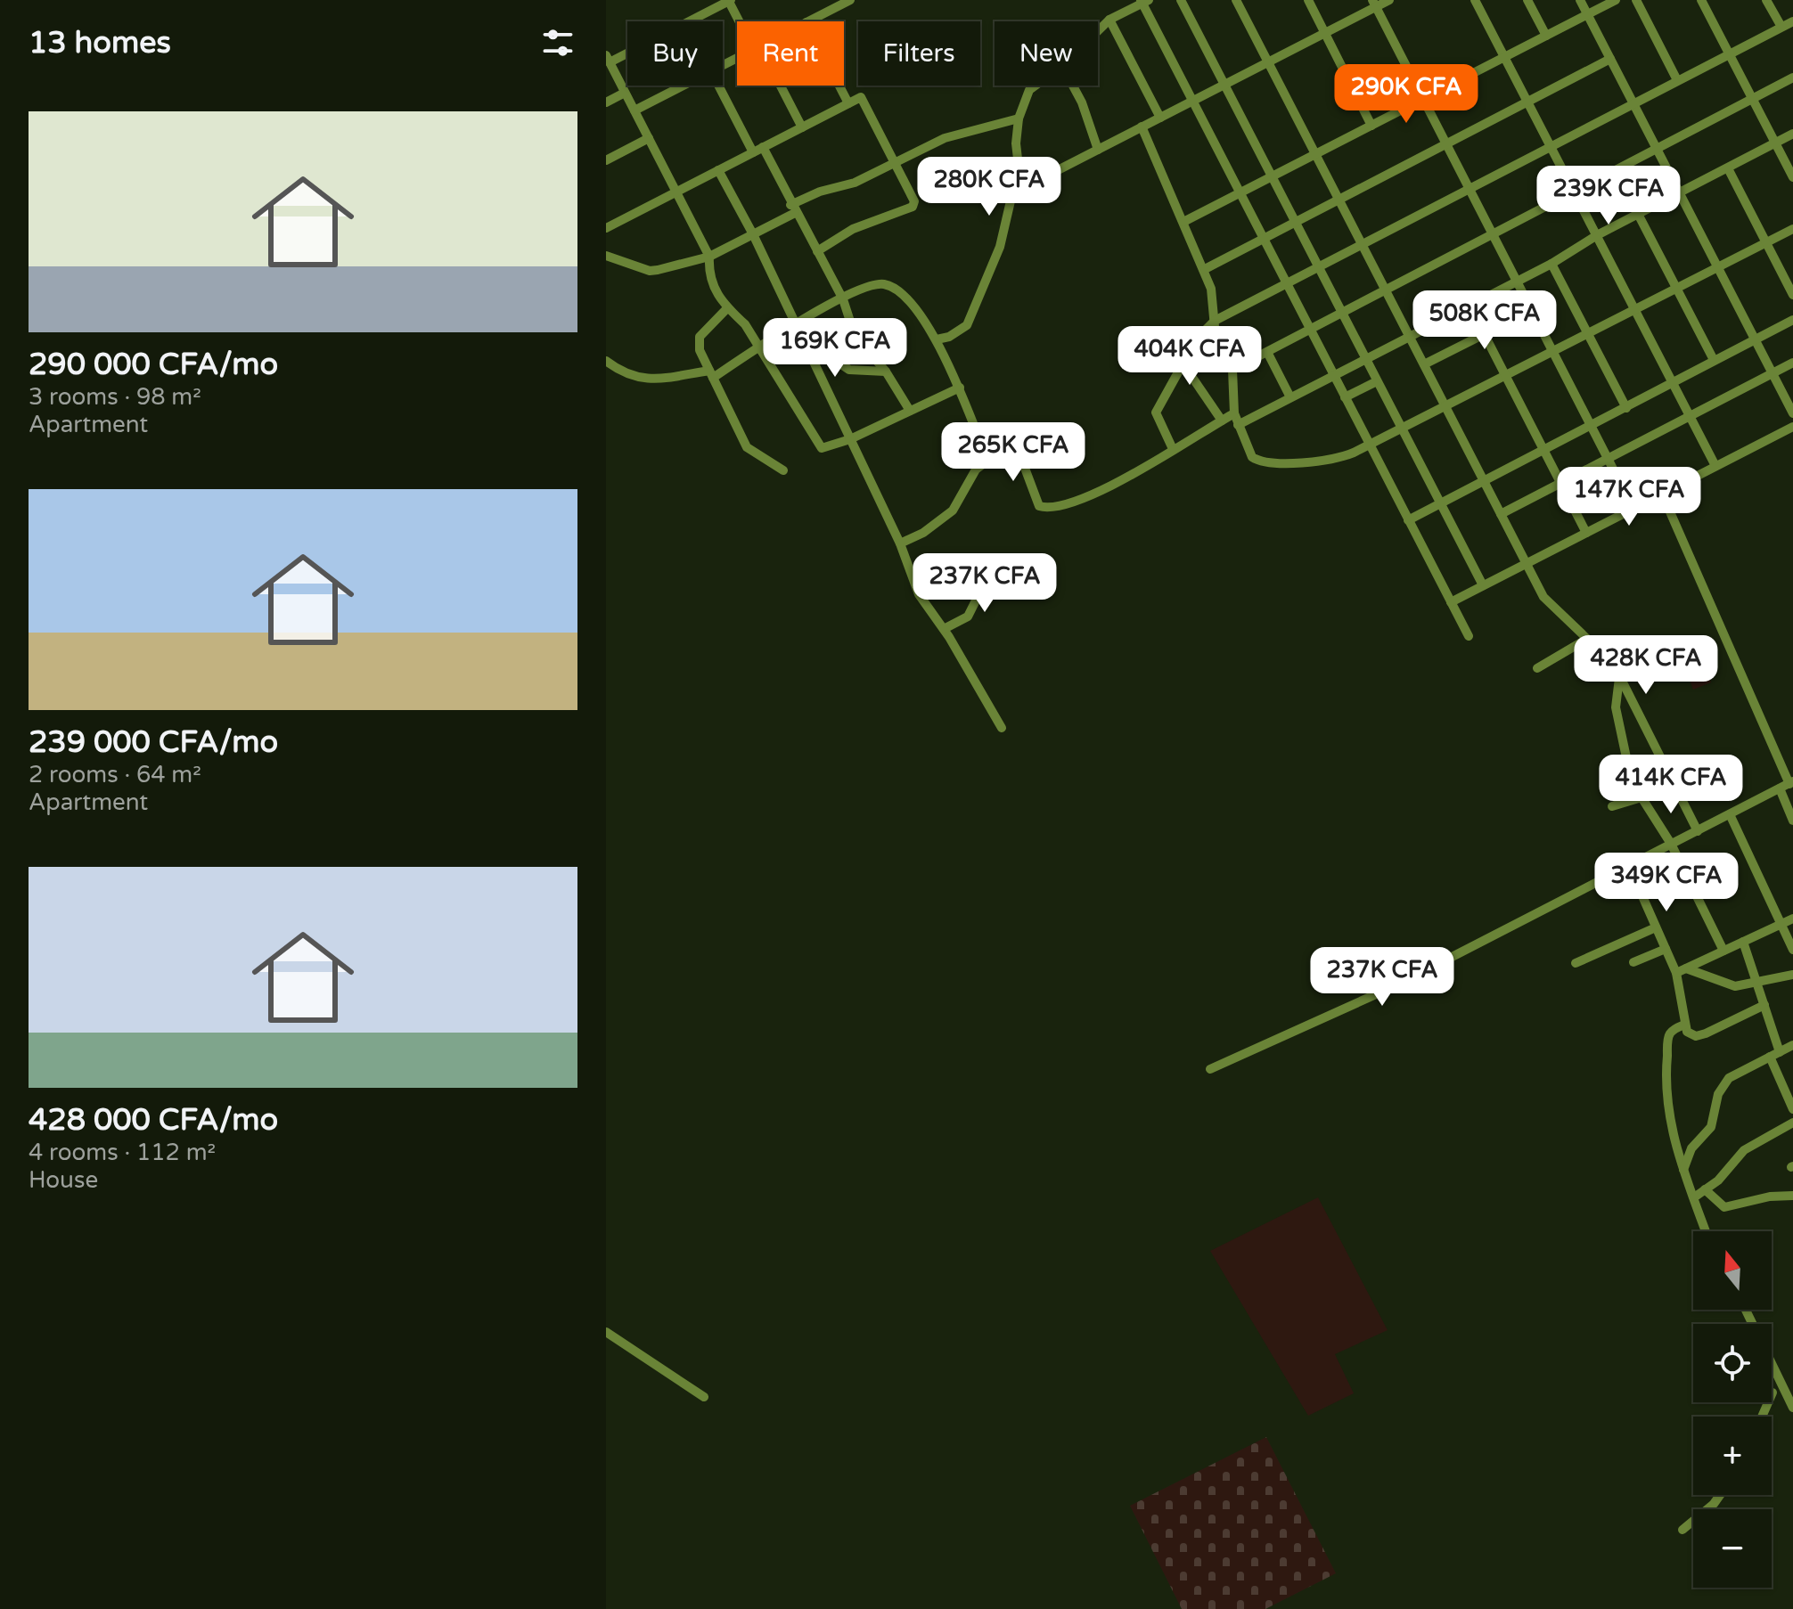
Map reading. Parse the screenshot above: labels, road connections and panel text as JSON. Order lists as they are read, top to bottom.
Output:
{
  "north": "top",
  "page": {
    "heading": "13 homes",
    "chip": [
      "Buy",
      "Rent",
      "Filters",
      "New"
    ],
    "price": [
      "290K CFA",
      "280K CFA",
      "239K CFA",
      "508K CFA",
      "169K CFA",
      "404K CFA",
      "265K CFA",
      "147K CFA",
      "237K CFA",
      "428K CFA",
      "414K CFA",
      "349K CFA",
      "237K CFA"
    ],
    "list": [
      {
        "name": "290 000 CFA/mo",
        "note": "3 rooms · 98 m² · Apartment"
      },
      {
        "name": "239 000 CFA/mo",
        "note": "2 rooms · 64 m² · Apartment"
      },
      {
        "name": "428 000 CFA/mo",
        "note": "4 rooms · 112 m² · House"
      }
    ],
    "map_buttons": ["+", "−"]
  }
}
